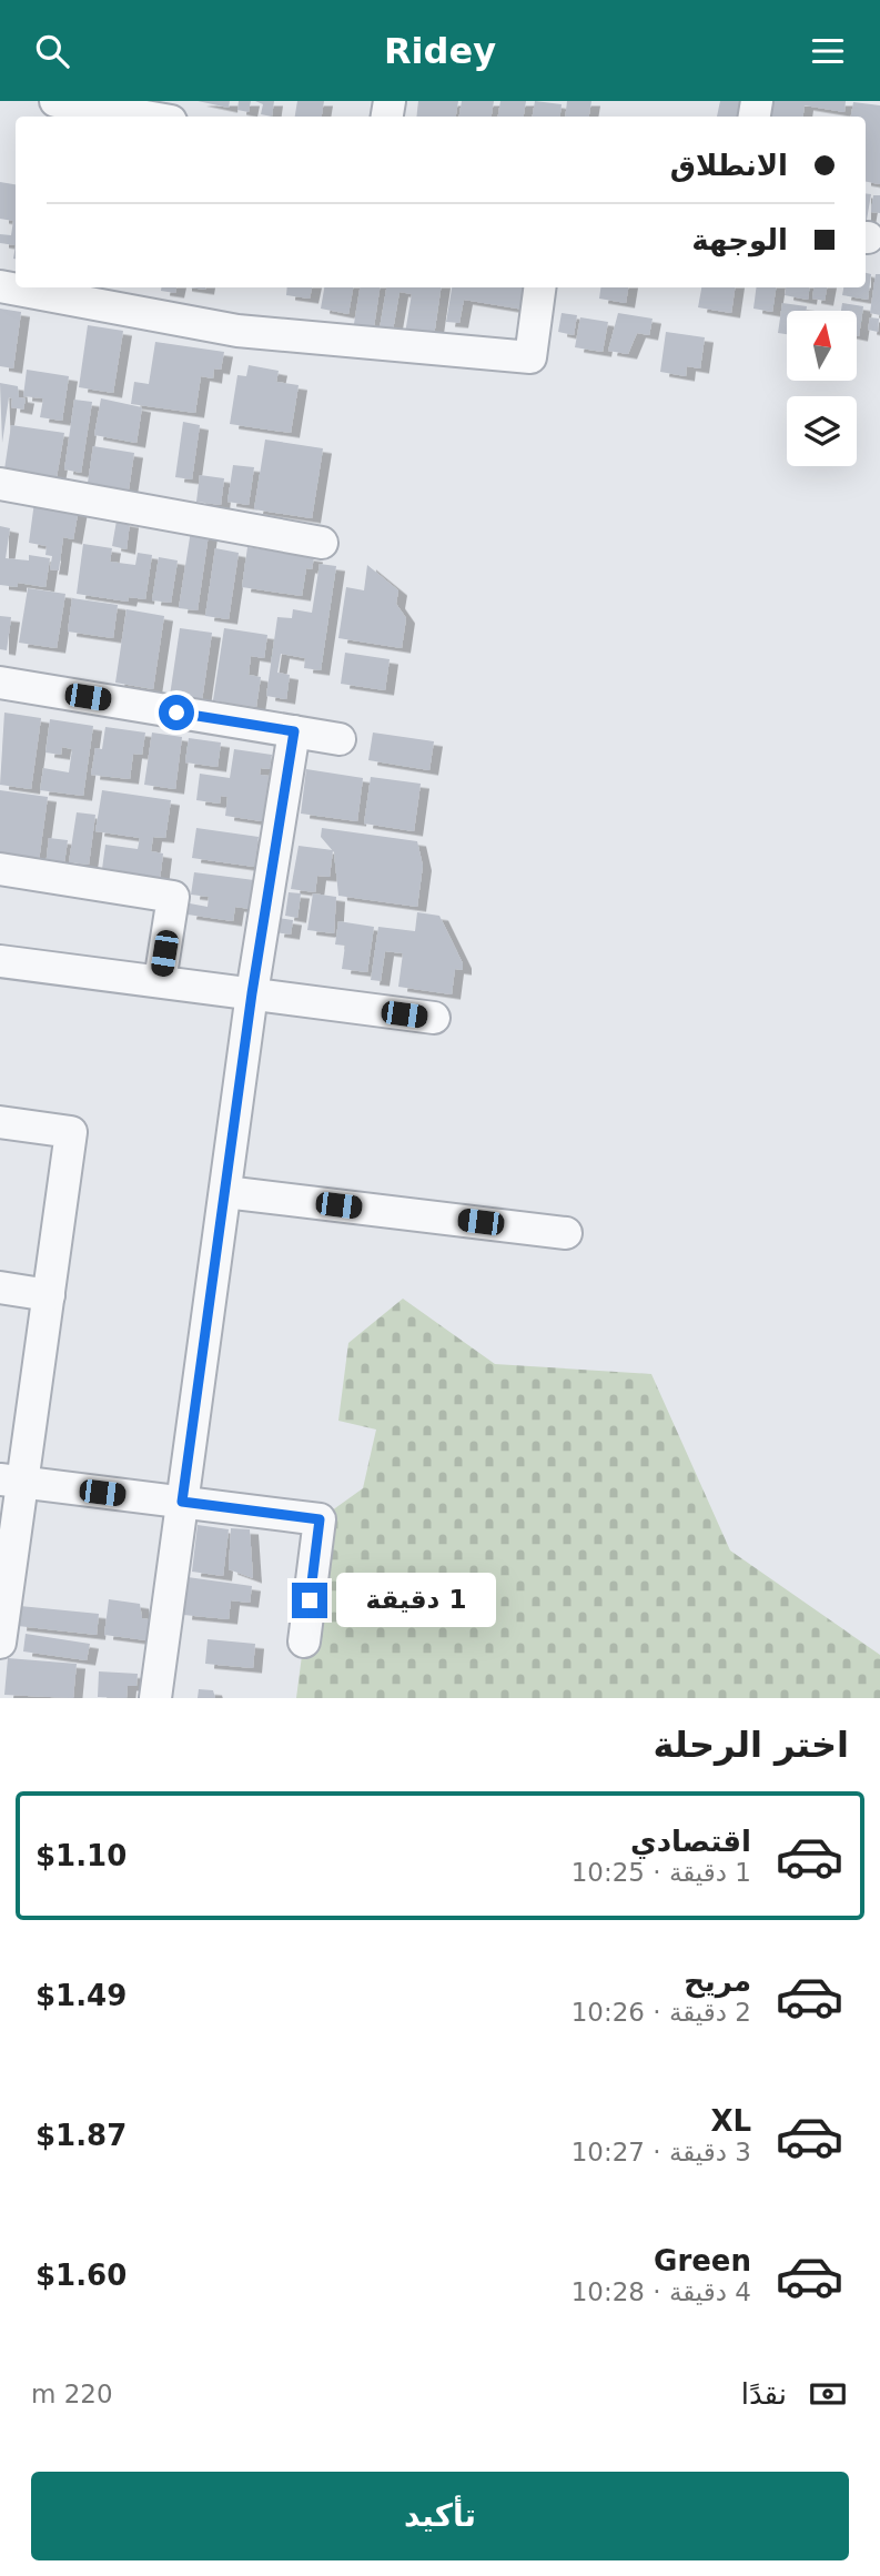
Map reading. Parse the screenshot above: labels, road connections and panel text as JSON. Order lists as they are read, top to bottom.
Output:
{
  "north": "top",
  "page": {
    "header": "Ridey",
    "banner": ["الانطلاق", "الوجهة"],
    "bubble": "1 دقيقة",
    "heading": "اختر الرحلة",
    "list": [
      {
        "name": "اقتصادي",
        "note": "1 دقيقة · 10:25",
        "value": "$1.10"
      },
      {
        "name": "مريح",
        "note": "2 دقيقة · 10:26",
        "value": "$1.49"
      },
      {
        "name": "XL",
        "note": "3 دقيقة · 10:27",
        "value": "$1.87"
      },
      {
        "name": "Green",
        "note": "4 دقيقة · 10:28",
        "value": "$1.60"
      }
    ],
    "pay": ["نقدًا", "220 m"],
    "buttons": "تأكيد"
  }
}
